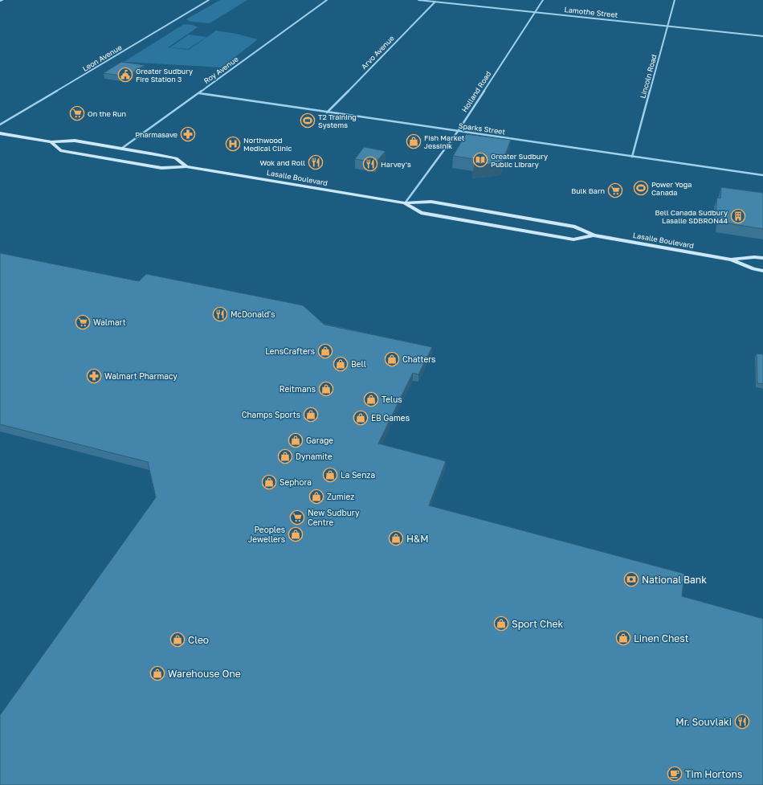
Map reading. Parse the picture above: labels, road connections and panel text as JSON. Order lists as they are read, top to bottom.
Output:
{
  "streets": {
    "main road": ["Lasalle Boulevard"],
    "street": [
      "Lamothe Street",
      "Arvo Avenue",
      "Leon Avenue",
      "Roy Avenue",
      "Lincoln Road",
      "Holland Road",
      "Sparks Street"
    ]
  },
  "crossings": [
    ["Lamothe Street", "Arvo Avenue"],
    ["Lamothe Street", "Lincoln Road"],
    ["Lamothe Street", "Holland Road"],
    ["Arvo Avenue", "Sparks Street"],
    ["Roy Avenue", "Sparks Street"],
    ["Roy Avenue", "Lasalle Boulevard"],
    ["Lincoln Road", "Sparks Street"],
    ["Holland Road", "Sparks Street"],
    ["Holland Road", "Lasalle Boulevard"]
  ],
  "places": {
    "public building": ["Greater Sudbury Fire Station 3"],
    "supermarket": [
      "On the Run",
      "Bulk Barn",
      "Walmart",
      "New Sudbury Centre"
    ],
    "sports": ["T2 Training Systems", "Power Yoga Canada"],
    "pharmacy": ["Pharmasave", "Walmart Pharmacy"],
    "shop": [
      "Fish Market Jessinik",
      "LensCrafters",
      "Chatters",
      "Bell",
      "Reitmans",
      "Telus",
      "Champs Sports",
      "EB Games",
      "Garage",
      "Dynamite",
      "La Senza",
      "Sephora",
      "Zumiez",
      "Peoples Jewellers",
      "H&M",
      "Sport Chek",
      "Linen Chest",
      "Cleo",
      "Warehouse One"
    ],
    "hospital": ["Northwood Medical Clinic"],
    "library": ["Greater Sudbury Public Library"],
    "restaurant": [
      "Wok and Roll",
      "Harvey's",
      "McDonald's",
      "Mr. Souvlaki"
    ],
    "building": ["Bell Canada Sudbury Lasalle SDBRON44"],
    "bank": ["National Bank"],
    "cafe": ["Tim Hortons"]
  }
}
